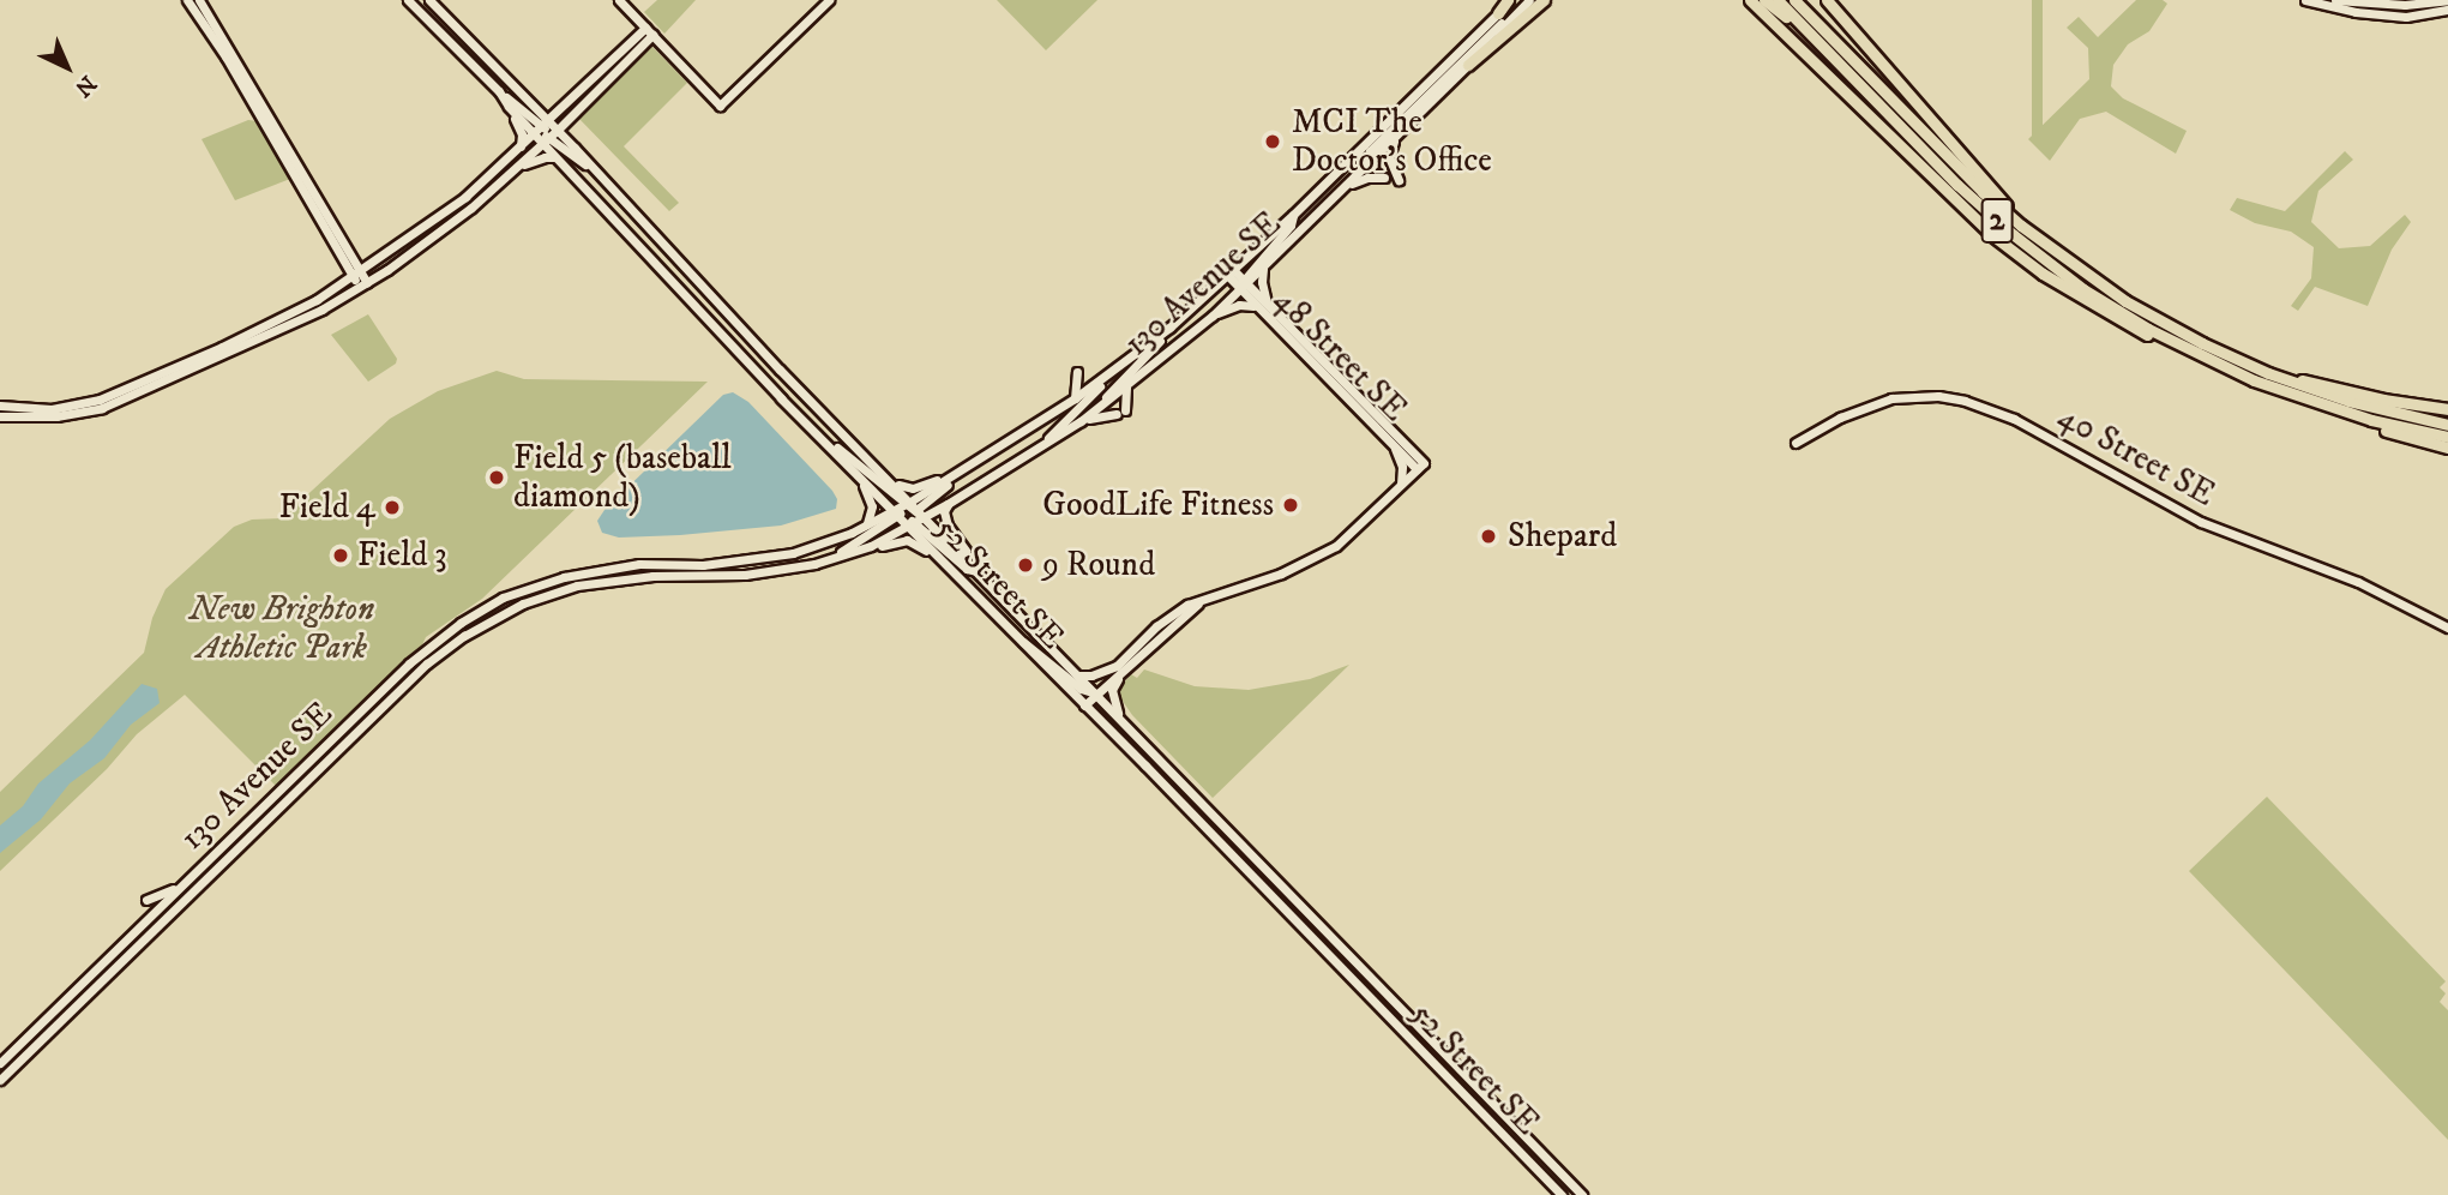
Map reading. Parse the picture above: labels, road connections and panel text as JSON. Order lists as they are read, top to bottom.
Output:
{
  "streets": {
    "highway": ["2"],
    "main road": [
      "130 Avenue SE",
      "48 Street SE",
      "40 Street SE",
      "52 Street SE"
    ]
  },
  "crossings": [
    ["130 Avenue SE", "48 Street SE"],
    ["130 Avenue SE", "52 Street SE"]
  ],
  "parks": ["New Brighton Athletic Park"],
  "places": [
    "MCI The Doctor's Office",
    "Field 5 (baseball diamond)",
    "GoodLife Fitness",
    "Field 4",
    "Shepard",
    "Field 3",
    "9 Round"
  ],
  "north": "bottom right"
}
